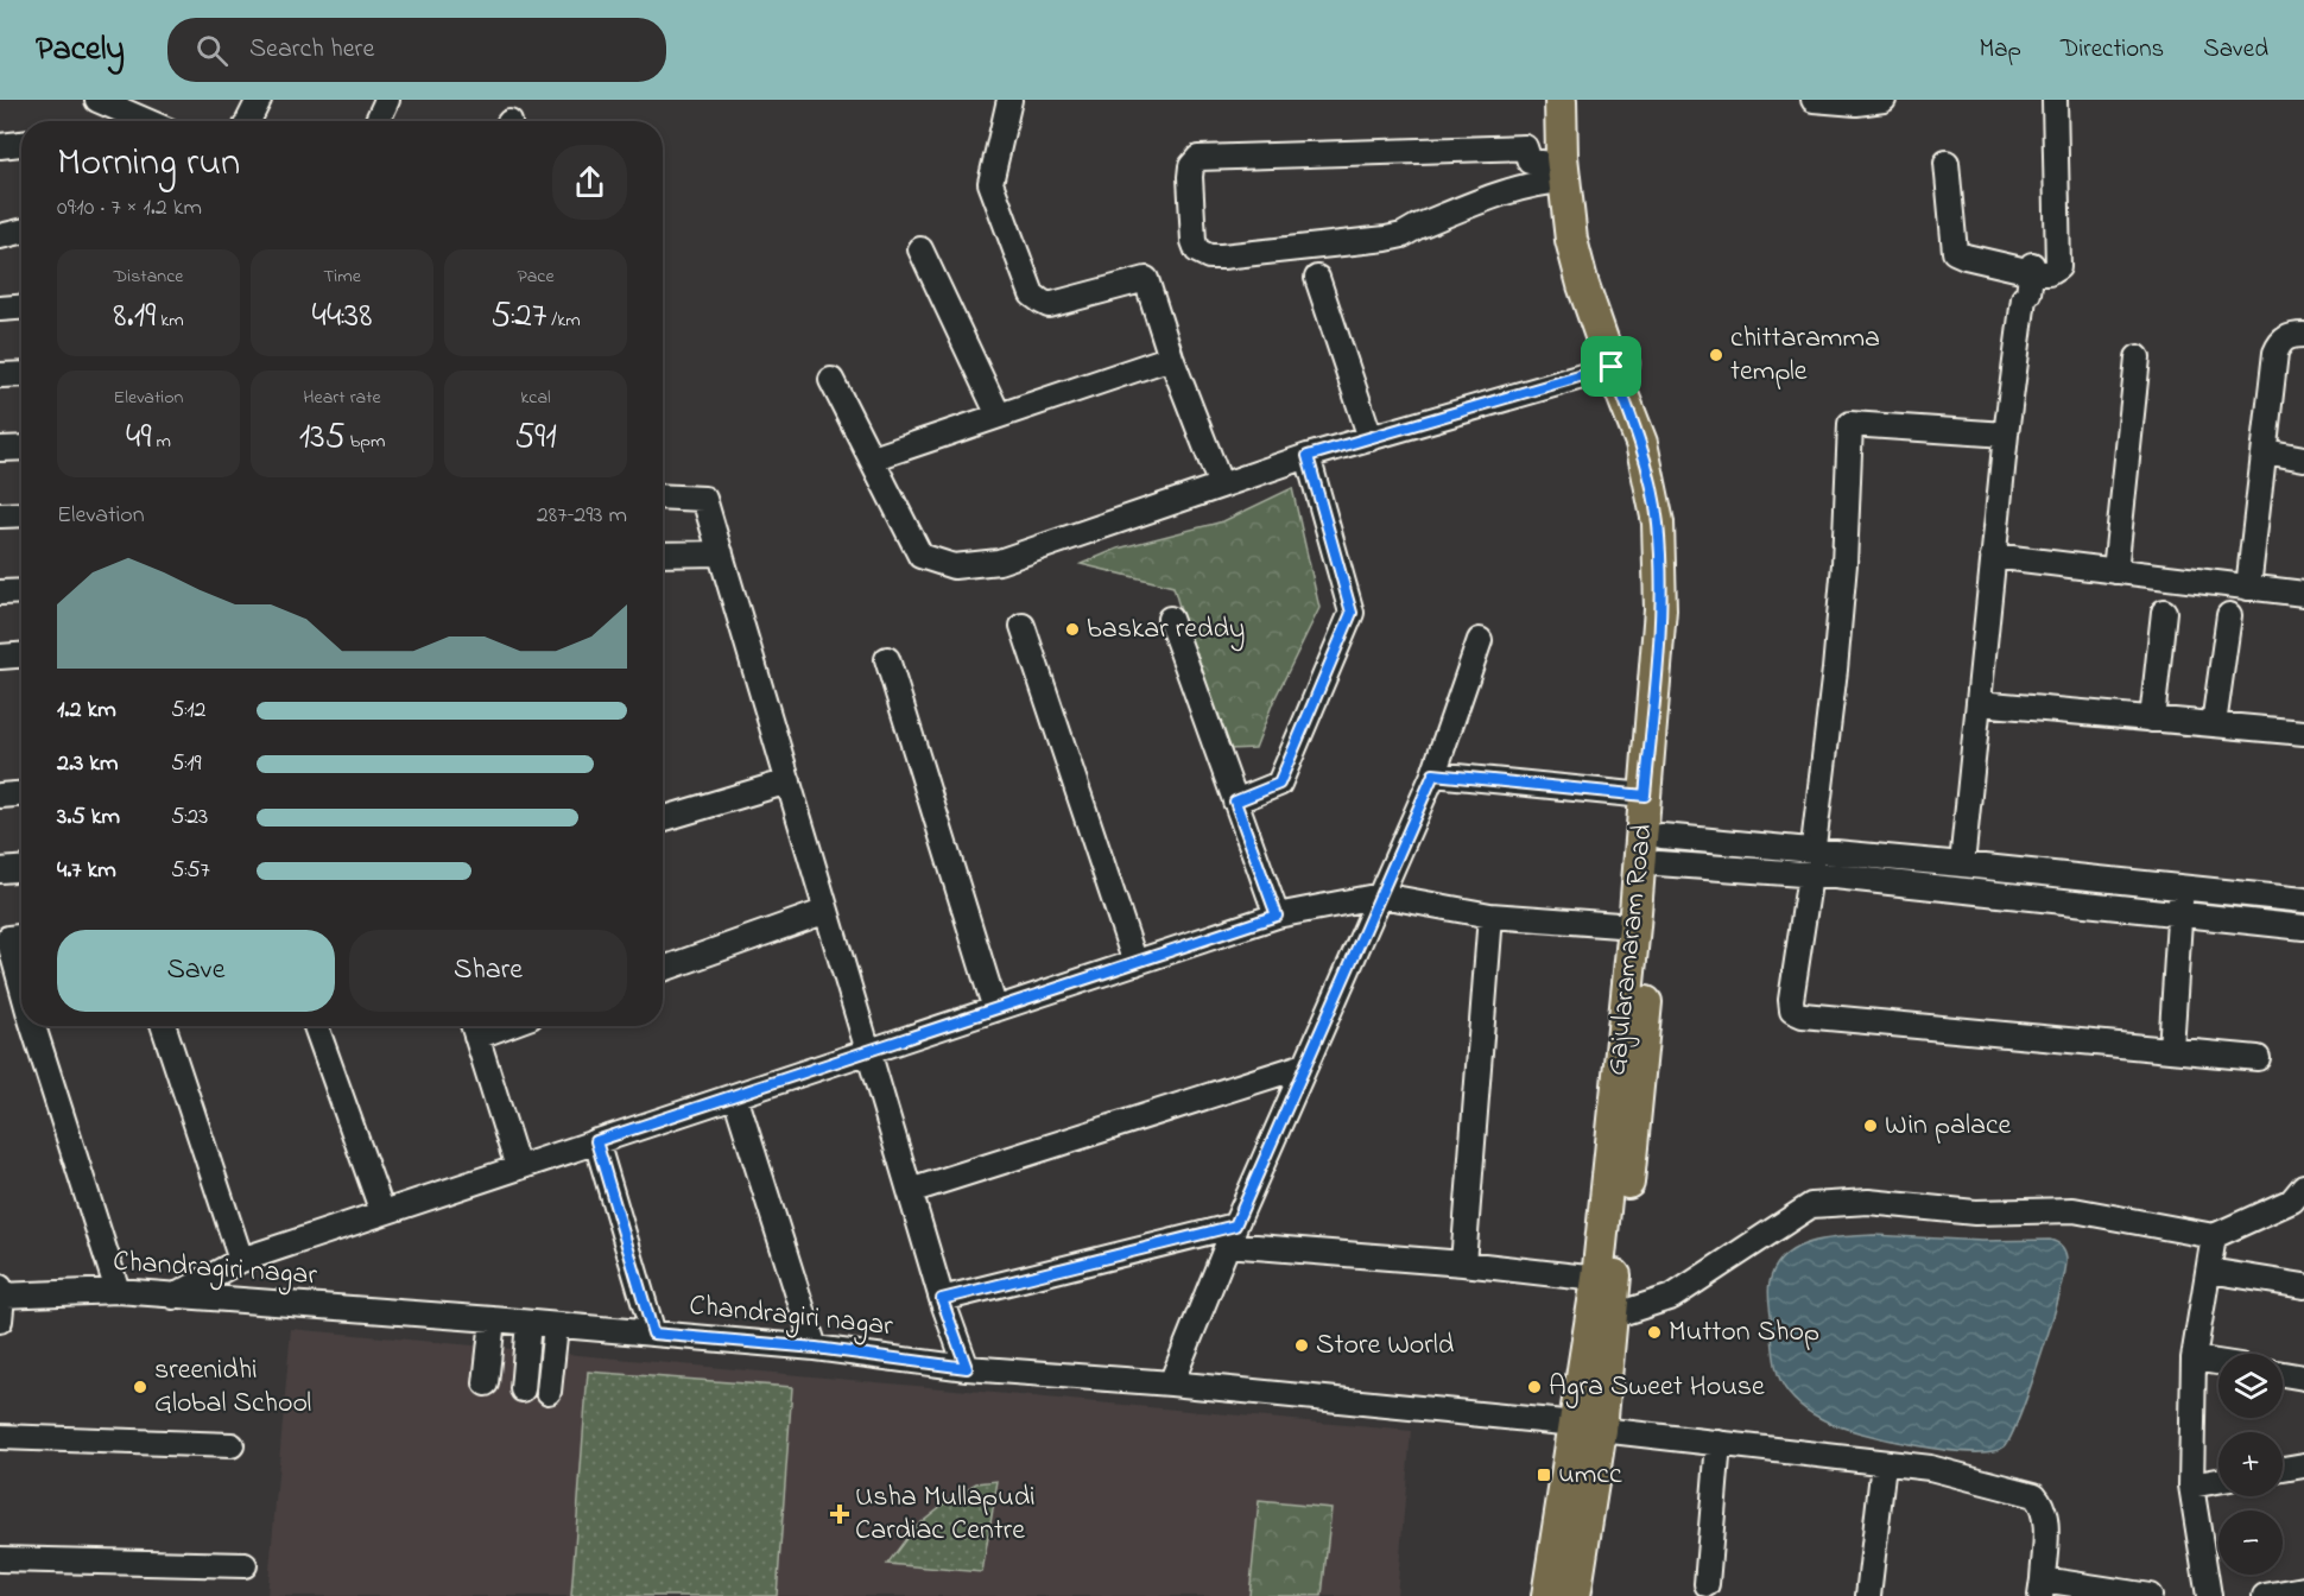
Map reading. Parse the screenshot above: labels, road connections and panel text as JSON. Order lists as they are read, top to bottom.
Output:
{
  "streets": {
    "main road": ["Gajularamaram Road"],
    "street": ["Chandragiri nagar"]
  },
  "crossings": [
    ["Gajularamaram Road", "Chandragiri nagar"]
  ],
  "places": {
    "other": [
      "chittaramma temple",
      "baskar reddy",
      "Win palace",
      "Mutton Shop",
      "Store World",
      "sreenidhi Global School",
      "Agra Sweet House"
    ],
    "transit": ["umcc"],
    "health": ["Usha Mullapudi Cardiac Centre"]
  },
  "page": {
    "header": "Pacely",
    "search": "Search here",
    "nav": ["Map", "Directions", "Saved"],
    "heading": ["Morning run", "09:10 · 7 × 1.2 km"],
    "stats": [
      ["Distance", "8.19 km"],
      ["Time", "44:38"],
      ["Pace", "5:27 /km"],
      ["Elevation", "49 m"],
      ["Heart rate", "135 bpm"],
      ["kcal", "591"]
    ],
    "chart": ["Elevation", "287–293 m"],
    "list": [
      {
        "name": "1.2 km",
        "note": "5:12"
      },
      {
        "name": "2.3 km",
        "note": "5:19"
      },
      {
        "name": "3.5 km",
        "note": "5:23"
      },
      {
        "name": "4.7 km",
        "note": "5:57"
      }
    ],
    "buttons": ["Save", "Share"],
    "map_buttons": ["+", "−"]
  }
}
